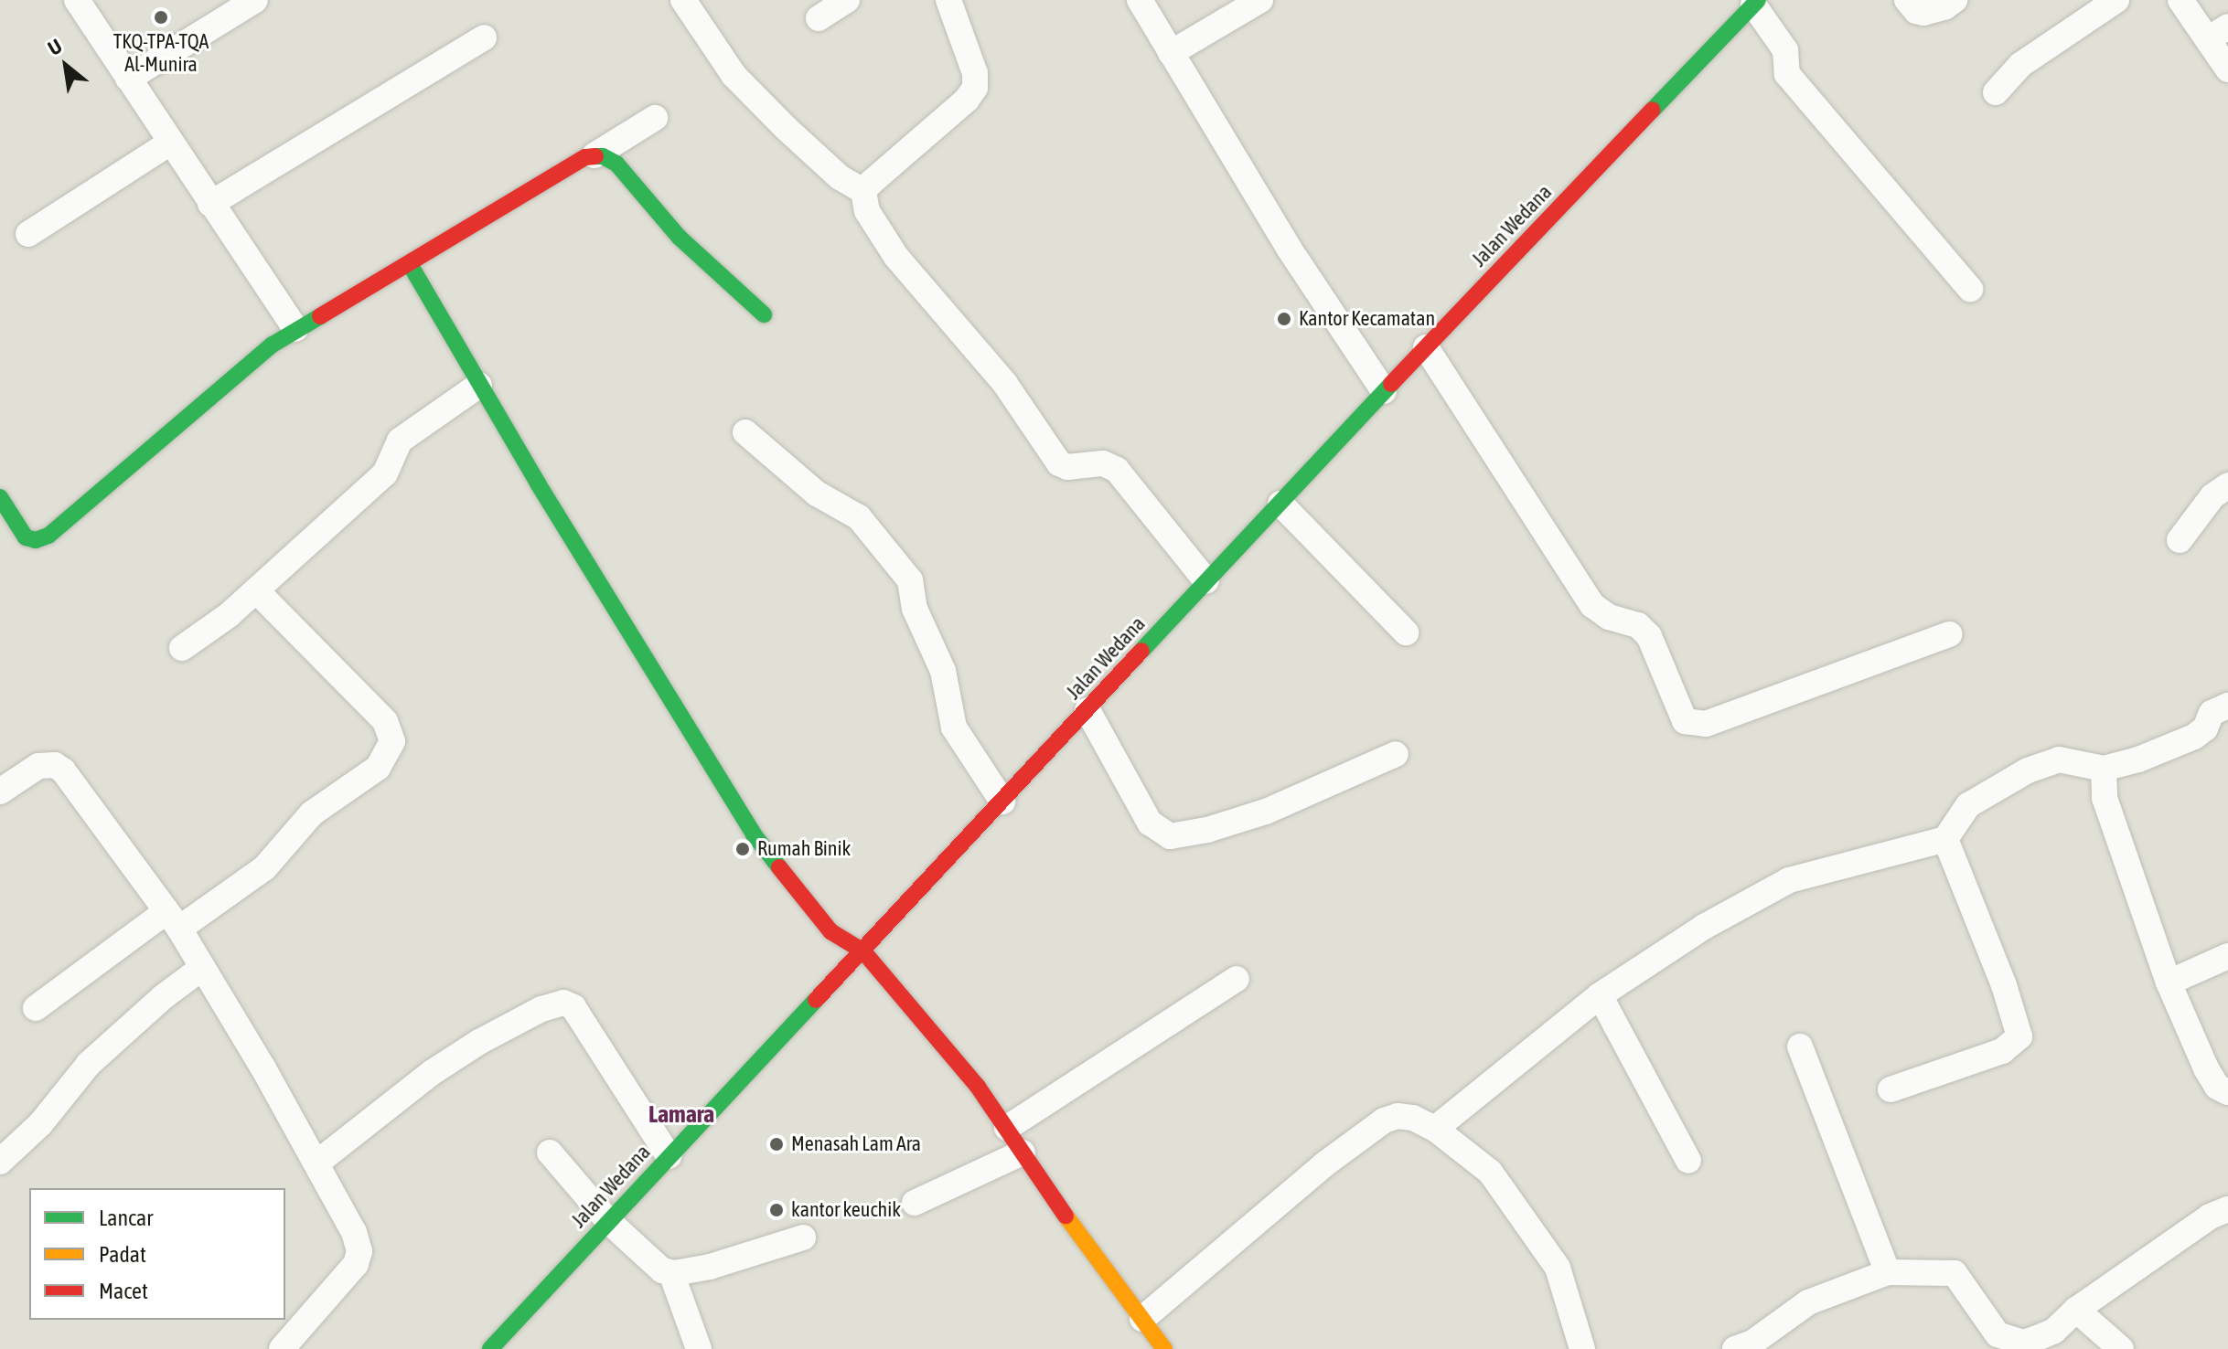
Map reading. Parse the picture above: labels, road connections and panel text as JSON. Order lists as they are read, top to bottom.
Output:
{
  "streets": {
    "street": ["Jalan Wedana"]
  },
  "districts": ["Lamara"],
  "places": [
    "TKQ-TPA-TQA Al-Munira",
    "Kantor Kecamatan",
    "Rumah Binik",
    "Menasah Lam Ara",
    "kantor keuchik"
  ],
  "legend": ["Lancar", "Padat", "Macet"],
  "north": "top left"
}
